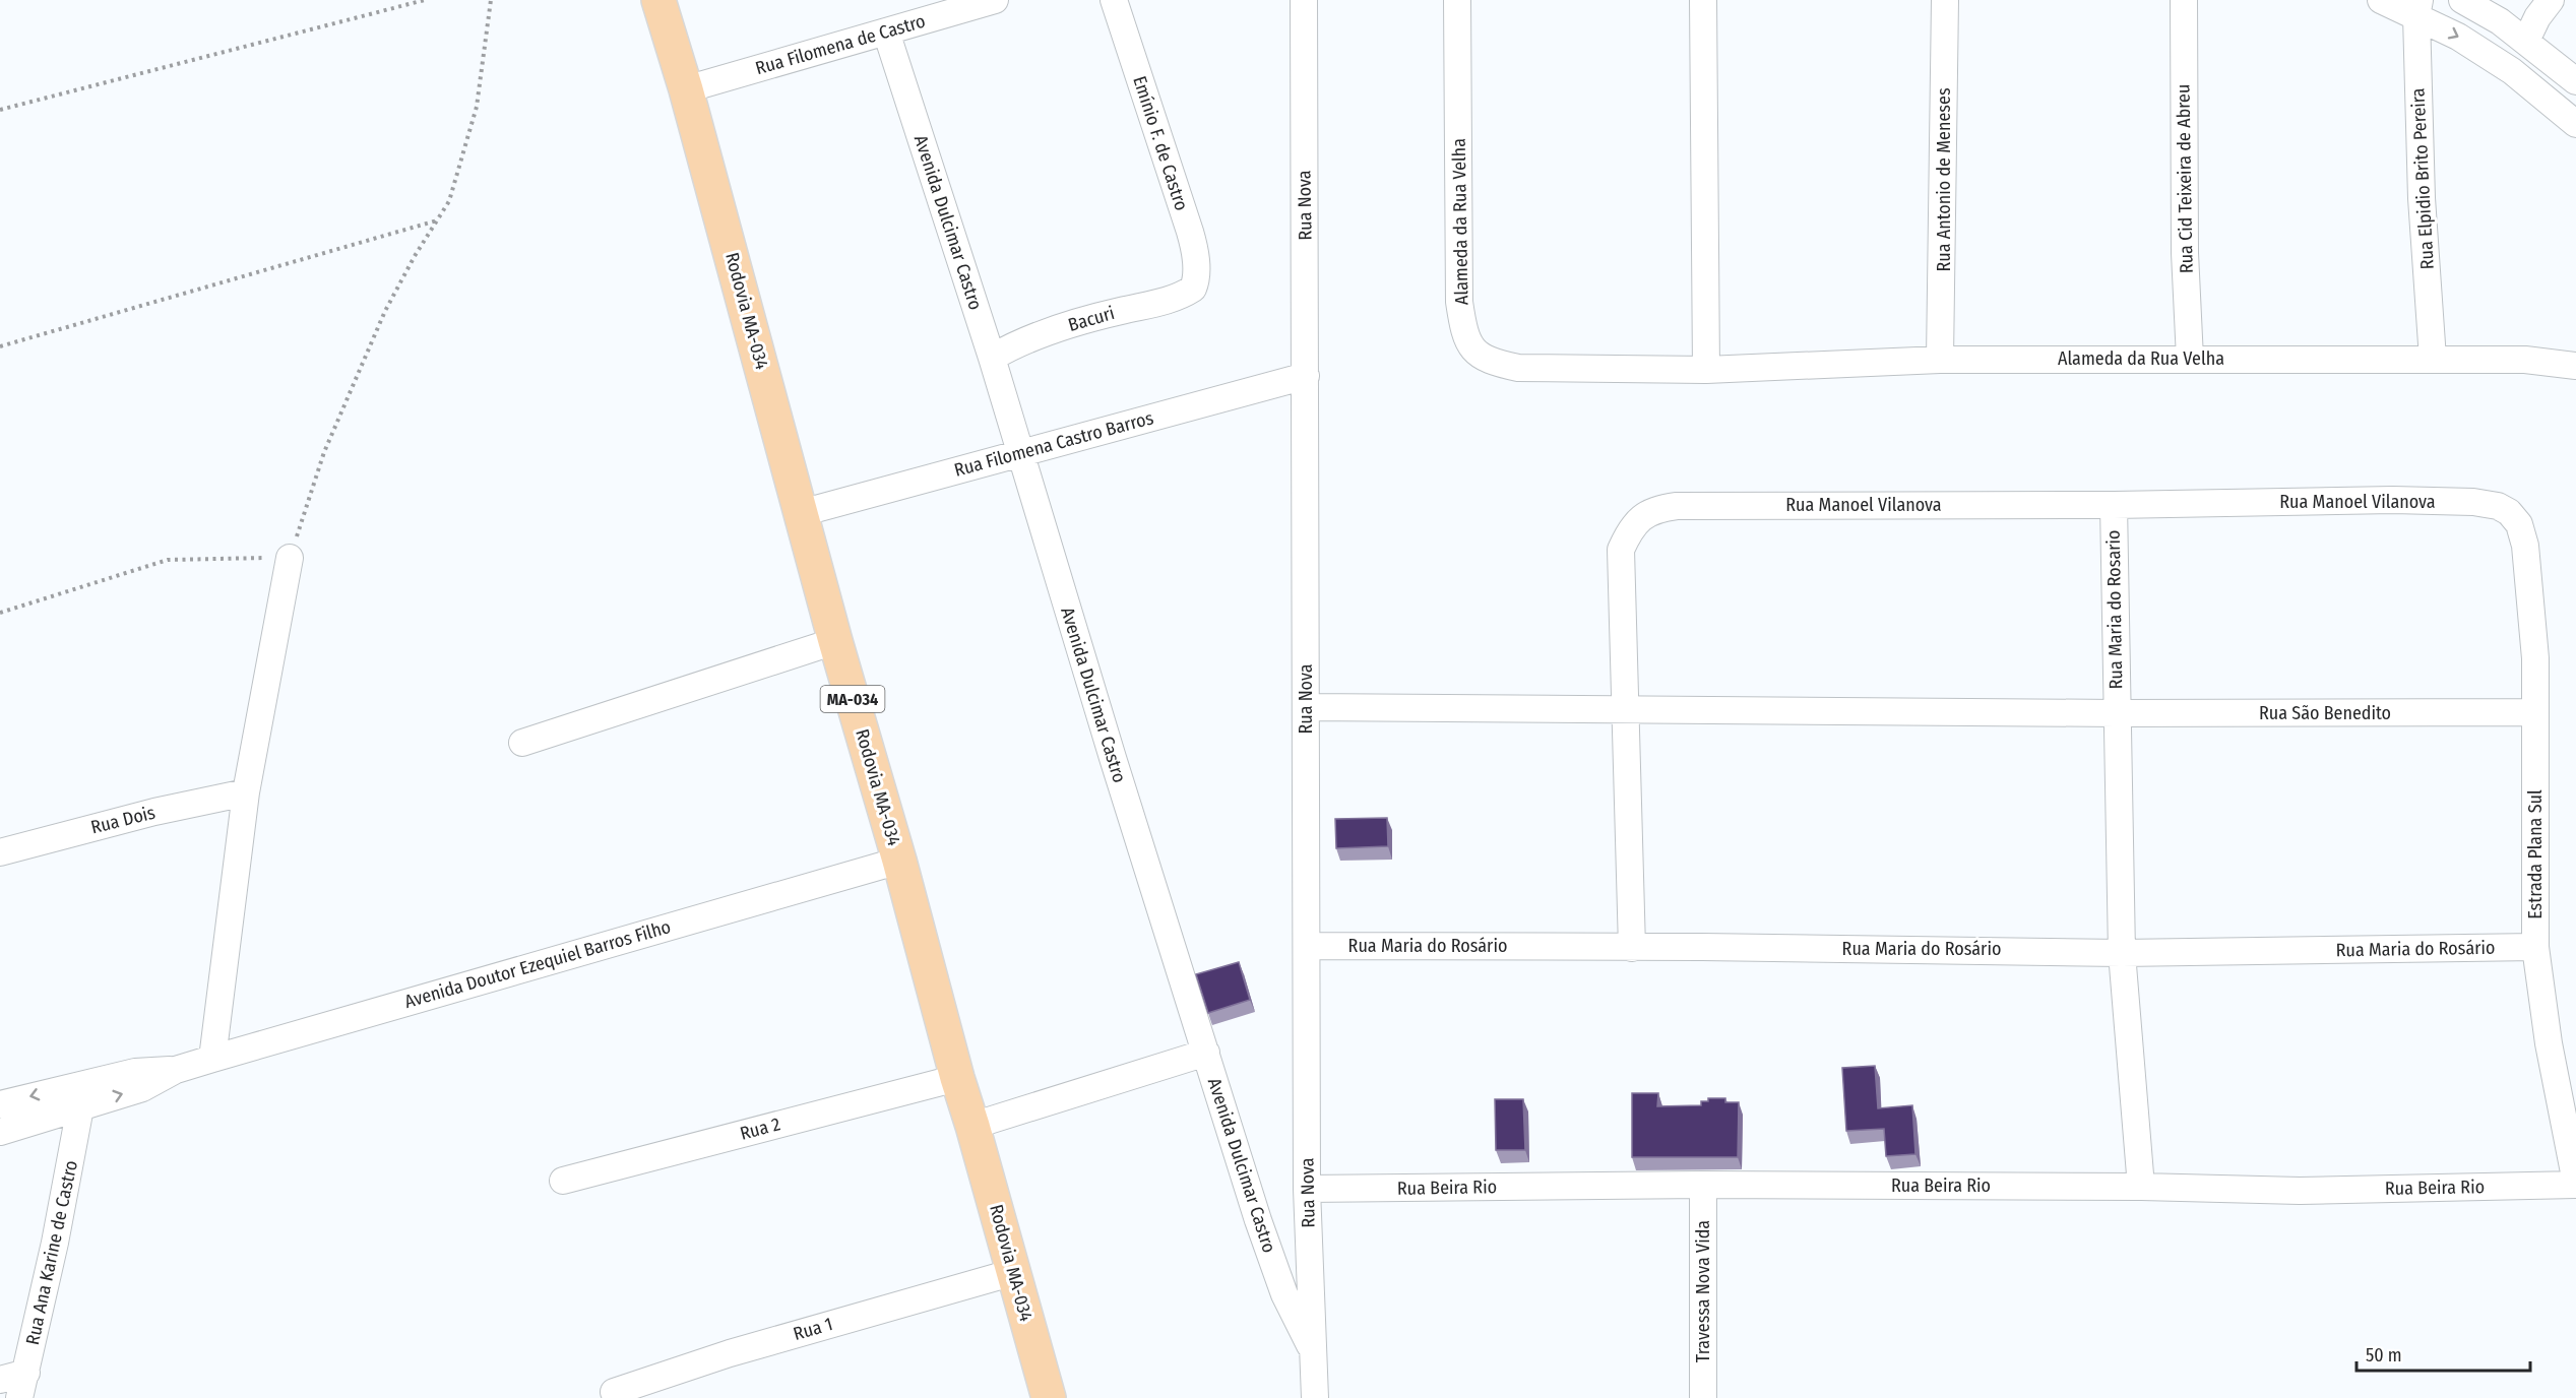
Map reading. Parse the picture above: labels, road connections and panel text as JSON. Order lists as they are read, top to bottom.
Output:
{
  "streets": {
    "main road": ["Rodovia MA-034", "MA-034"],
    "street": [
      "Rua Filomena de Castro",
      "Emínio F. de Castro",
      "Rua Cid Teixeira de Abreu",
      "Rua Elpidio Brito Pereira",
      "Rua Antonio de Meneses",
      "Rua Nova",
      "Alameda da Rua Velha",
      "Avenida Dulcimar Castro",
      "Bacuri",
      "Rua Filomena Castro Barros",
      "Rua Manoel Vilanova",
      "Rua Maria do Rosario",
      "Rua São Benedito",
      "Rua Dois",
      "Estrada Plana Sul",
      "Rua Maria do Rosário",
      "Avenida Doutor Ezequiel Barros Filho",
      "Rua 2",
      "Rua Beira Rio",
      "Rua Ana Karine de Castro",
      "Travessa Nova Vida",
      "Rua 1"
    ]
  },
  "crossings": [
    ["Rua Filomena de Castro", "Avenida Dulcimar Castro"],
    ["Rua Filomena de Castro", "Rodovia MA-034"],
    ["Emínio F. de Castro", "Bacuri"],
    ["Rua Cid Teixeira de Abreu", "Alameda da Rua Velha"],
    ["Rua Elpidio Brito Pereira", "Alameda da Rua Velha"],
    ["Rua Antonio de Meneses", "Alameda da Rua Velha"],
    ["Rua Nova", "Avenida Dulcimar Castro"],
    ["Rua Nova", "Rua Filomena Castro Barros"],
    ["Rua Nova", "Rua São Benedito"],
    ["Rua Nova", "Rua Maria do Rosário"],
    ["Rua Nova", "Rua Beira Rio"],
    ["Avenida Dulcimar Castro", "Bacuri"],
    ["Avenida Dulcimar Castro", "Rua Filomena Castro Barros"],
    ["Rodovia MA-034", "Rua Filomena Castro Barros"],
    ["Rodovia MA-034", "Avenida Doutor Ezequiel Barros Filho"],
    ["Rodovia MA-034", "Rua 2"],
    ["Rodovia MA-034", "Rua 1"],
    ["Rua Manoel Vilanova", "Rua Maria do Rosario"],
    ["Rua Manoel Vilanova", "Rua São Benedito"],
    ["Rua Manoel Vilanova", "Estrada Plana Sul"],
    ["Rua Manoel Vilanova", "Rua Maria do Rosário"],
    ["Rua Maria do Rosario", "Rua São Benedito"],
    ["Rua Maria do Rosario", "Rua Maria do Rosário"],
    ["Rua Maria do Rosario", "Rua Beira Rio"],
    ["Rua São Benedito", "Estrada Plana Sul"],
    ["Estrada Plana Sul", "Rua Maria do Rosário"],
    ["Estrada Plana Sul", "Rua Beira Rio"],
    ["Avenida Doutor Ezequiel Barros Filho", "Rua Ana Karine de Castro"],
    ["Rua Beira Rio", "Travessa Nova Vida"]
  ],
  "scale_bar": "50 m"
}
